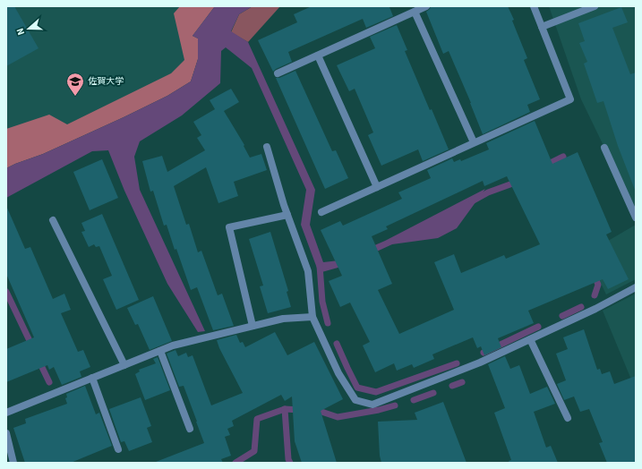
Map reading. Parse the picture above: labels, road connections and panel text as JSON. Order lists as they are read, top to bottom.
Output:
{
  "places": {
    "school or university": ["佐賀大学"]
  },
  "north": "left"
}
